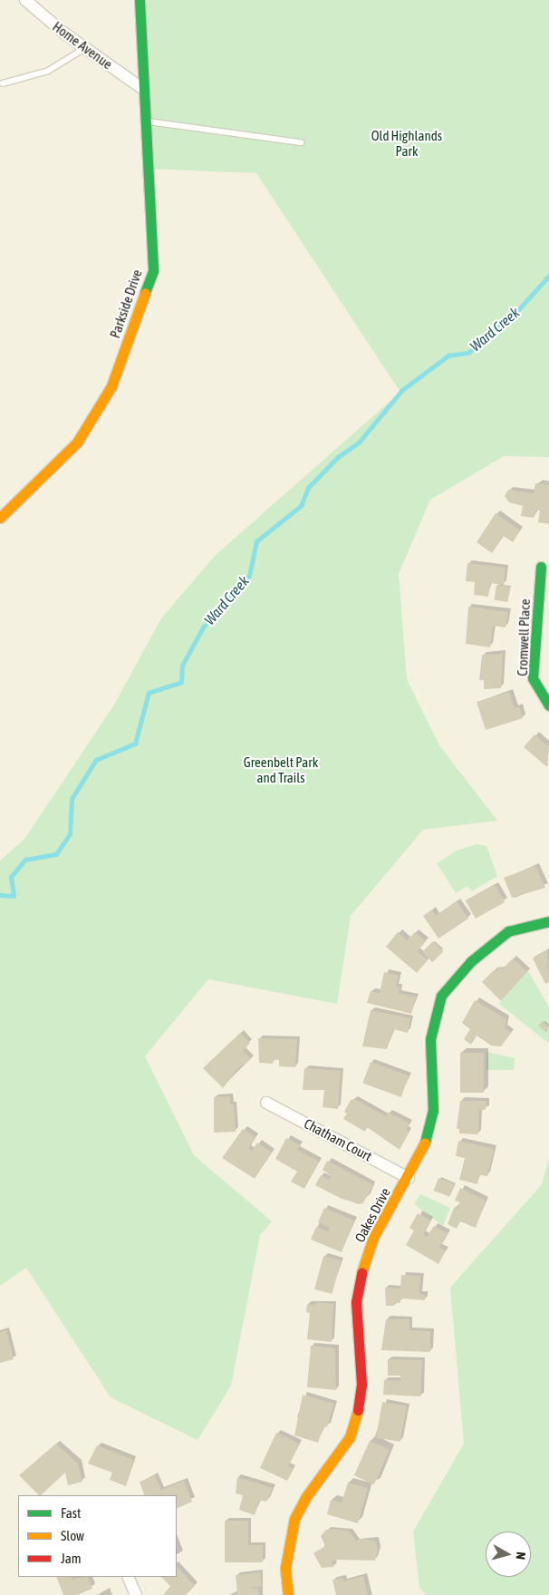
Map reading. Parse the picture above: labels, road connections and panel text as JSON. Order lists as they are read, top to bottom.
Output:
{
  "streets": {
    "street": [
      "Home Avenue",
      "Parkside Drive",
      "Cromwell Place",
      "Chatham Court",
      "Oakes Drive"
    ]
  },
  "crossings": [
    ["Home Avenue", "Parkside Drive"],
    ["Chatham Court", "Oakes Drive"]
  ],
  "water": ["Ward Creek"],
  "parks": ["Old Highlands Park", "Greenbelt Park and Trails"],
  "legend": ["Fast", "Slow", "Jam"],
  "north": "right"
}
